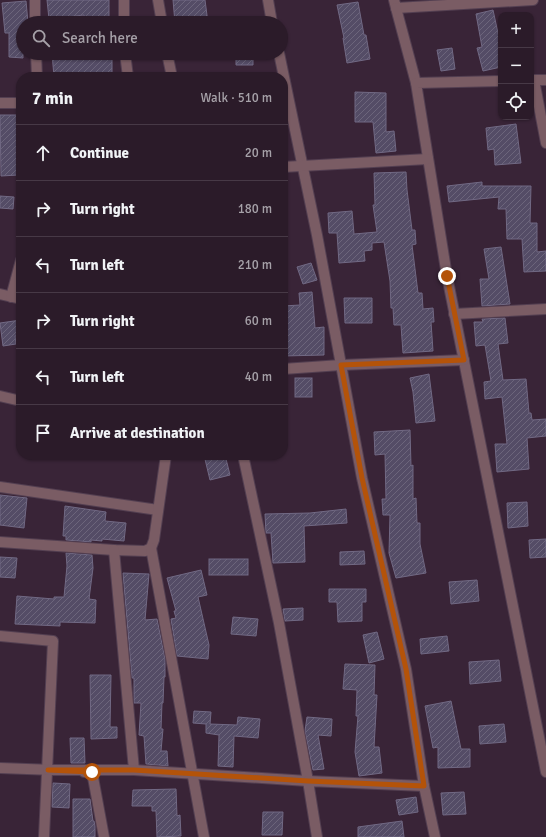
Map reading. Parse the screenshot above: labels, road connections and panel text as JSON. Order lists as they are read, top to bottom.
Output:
{
  "page": {
    "map_buttons": ["+", "−"],
    "search": "Search here",
    "heading": ["7 min", "Walk · 510 m"],
    "list": [
      ["Continue", "20 m"],
      ["Turn right", "180 m"],
      ["Turn left", "210 m"],
      ["Turn right", "60 m"],
      ["Turn left", "40 m"],
      "Arrive at destination"
    ]
  }
}
